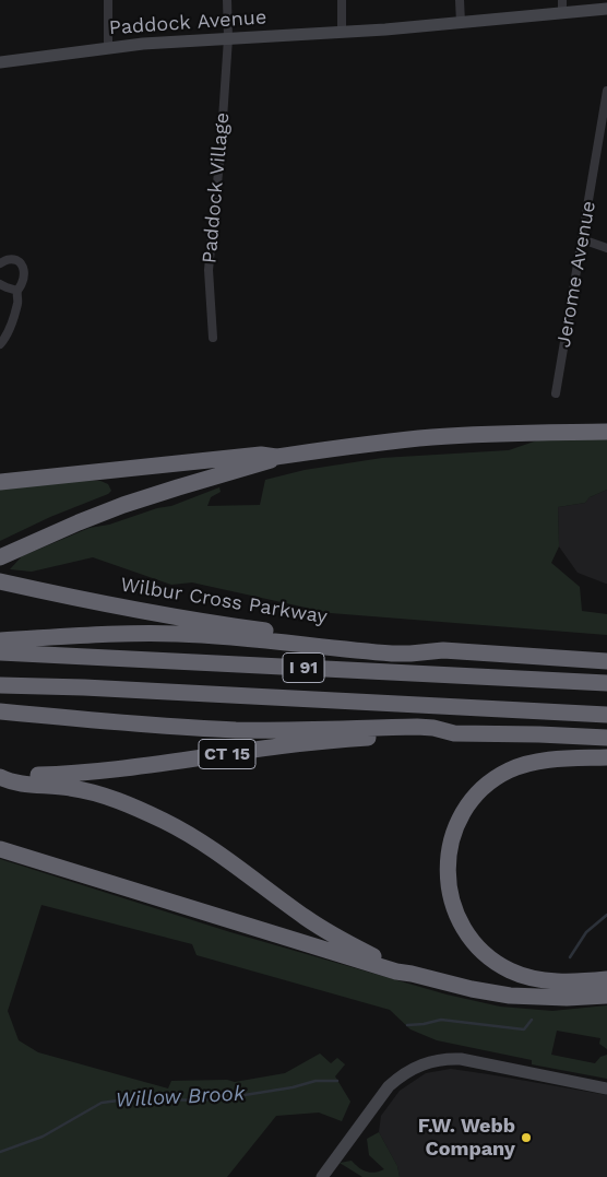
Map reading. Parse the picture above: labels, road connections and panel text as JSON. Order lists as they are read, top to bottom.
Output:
{
  "streets": {
    "highway": ["Wilbur Cross Parkway", "I 91", "CT 15"],
    "main road": ["Paddock Avenue"],
    "street": ["Paddock Village", "Jerome Avenue"]
  },
  "crossings": [
    ["Paddock Avenue", "Paddock Village"]
  ],
  "water": ["Willow Brook"],
  "places": ["F.W. Webb Company"]
}
